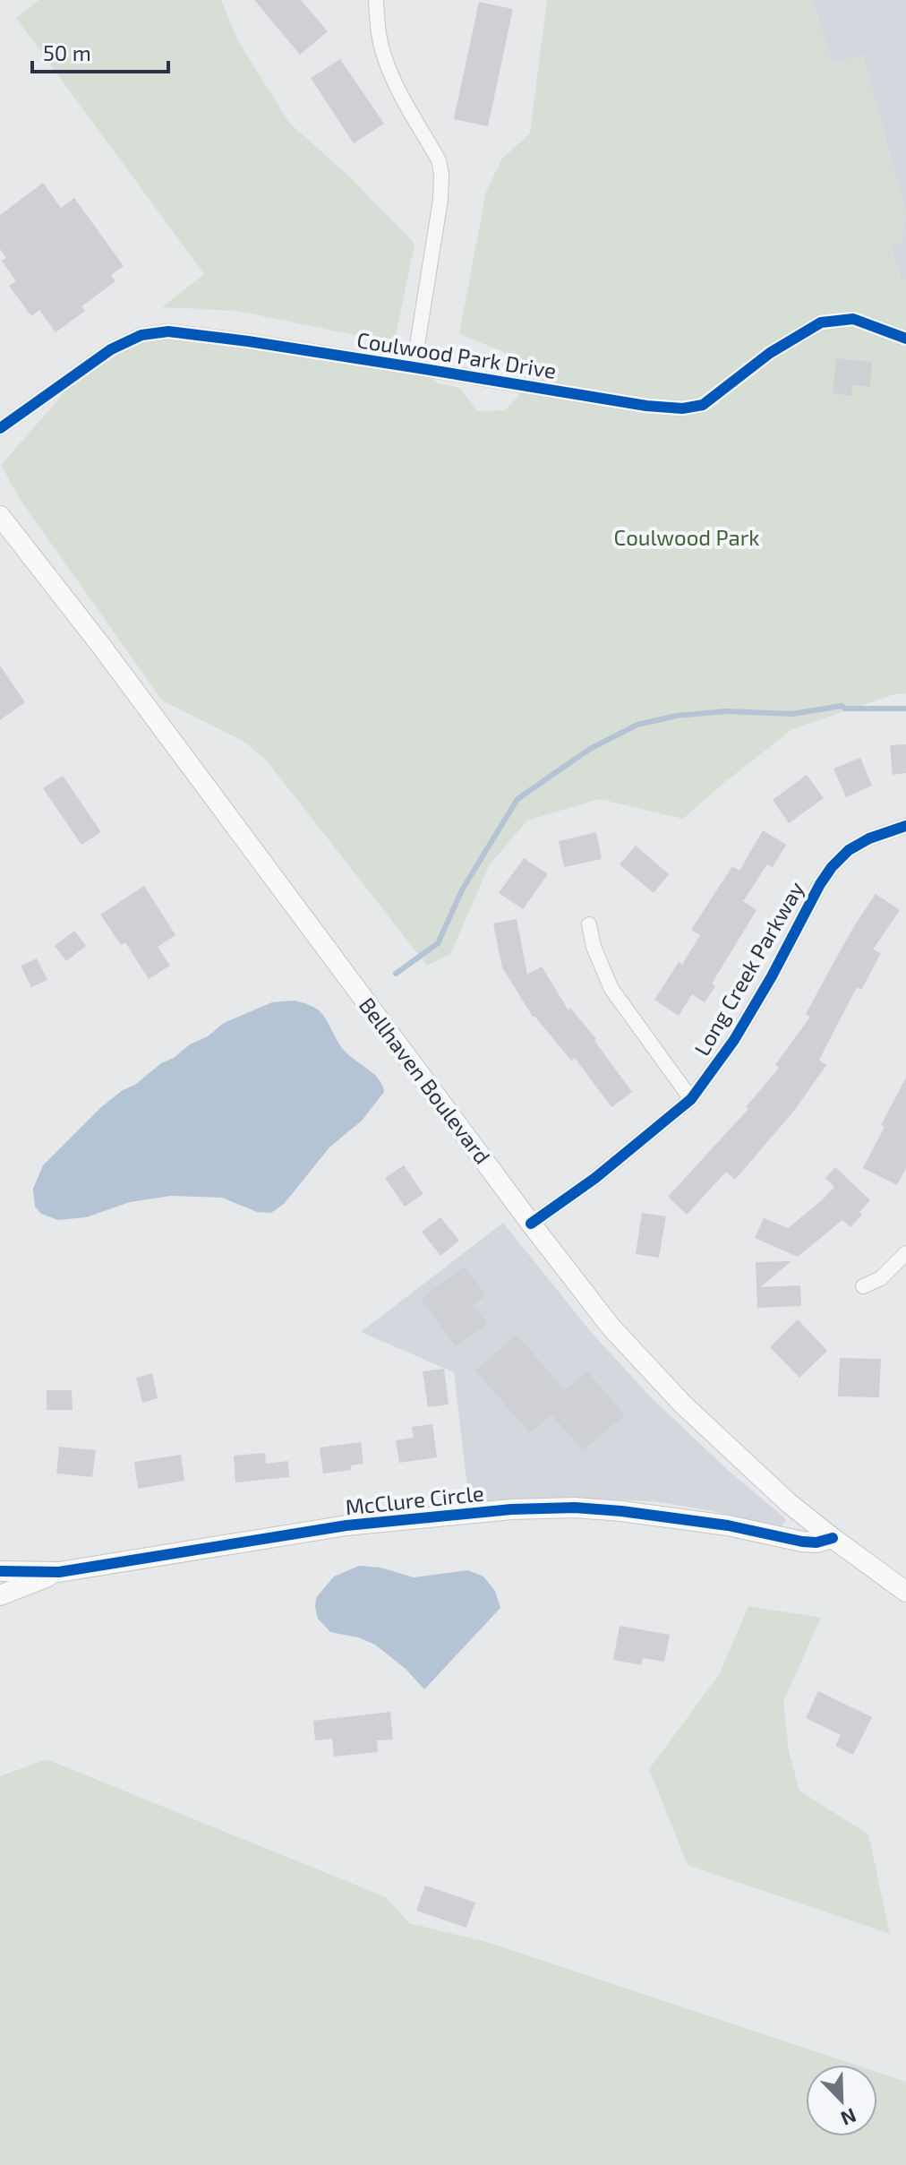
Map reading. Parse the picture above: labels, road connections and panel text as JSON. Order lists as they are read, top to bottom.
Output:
{
  "streets": {
    "main road": ["Bellhaven Boulevard", "McClure Circle"],
    "street": ["Coulwood Park Drive", "Long Creek Parkway"]
  },
  "crossings": [
    ["Long Creek Parkway", "Bellhaven Boulevard"],
    ["Bellhaven Boulevard", "McClure Circle"]
  ],
  "parks": ["Coulwood Park"],
  "scale_bar": "50 m",
  "north": "bottom right"
}
